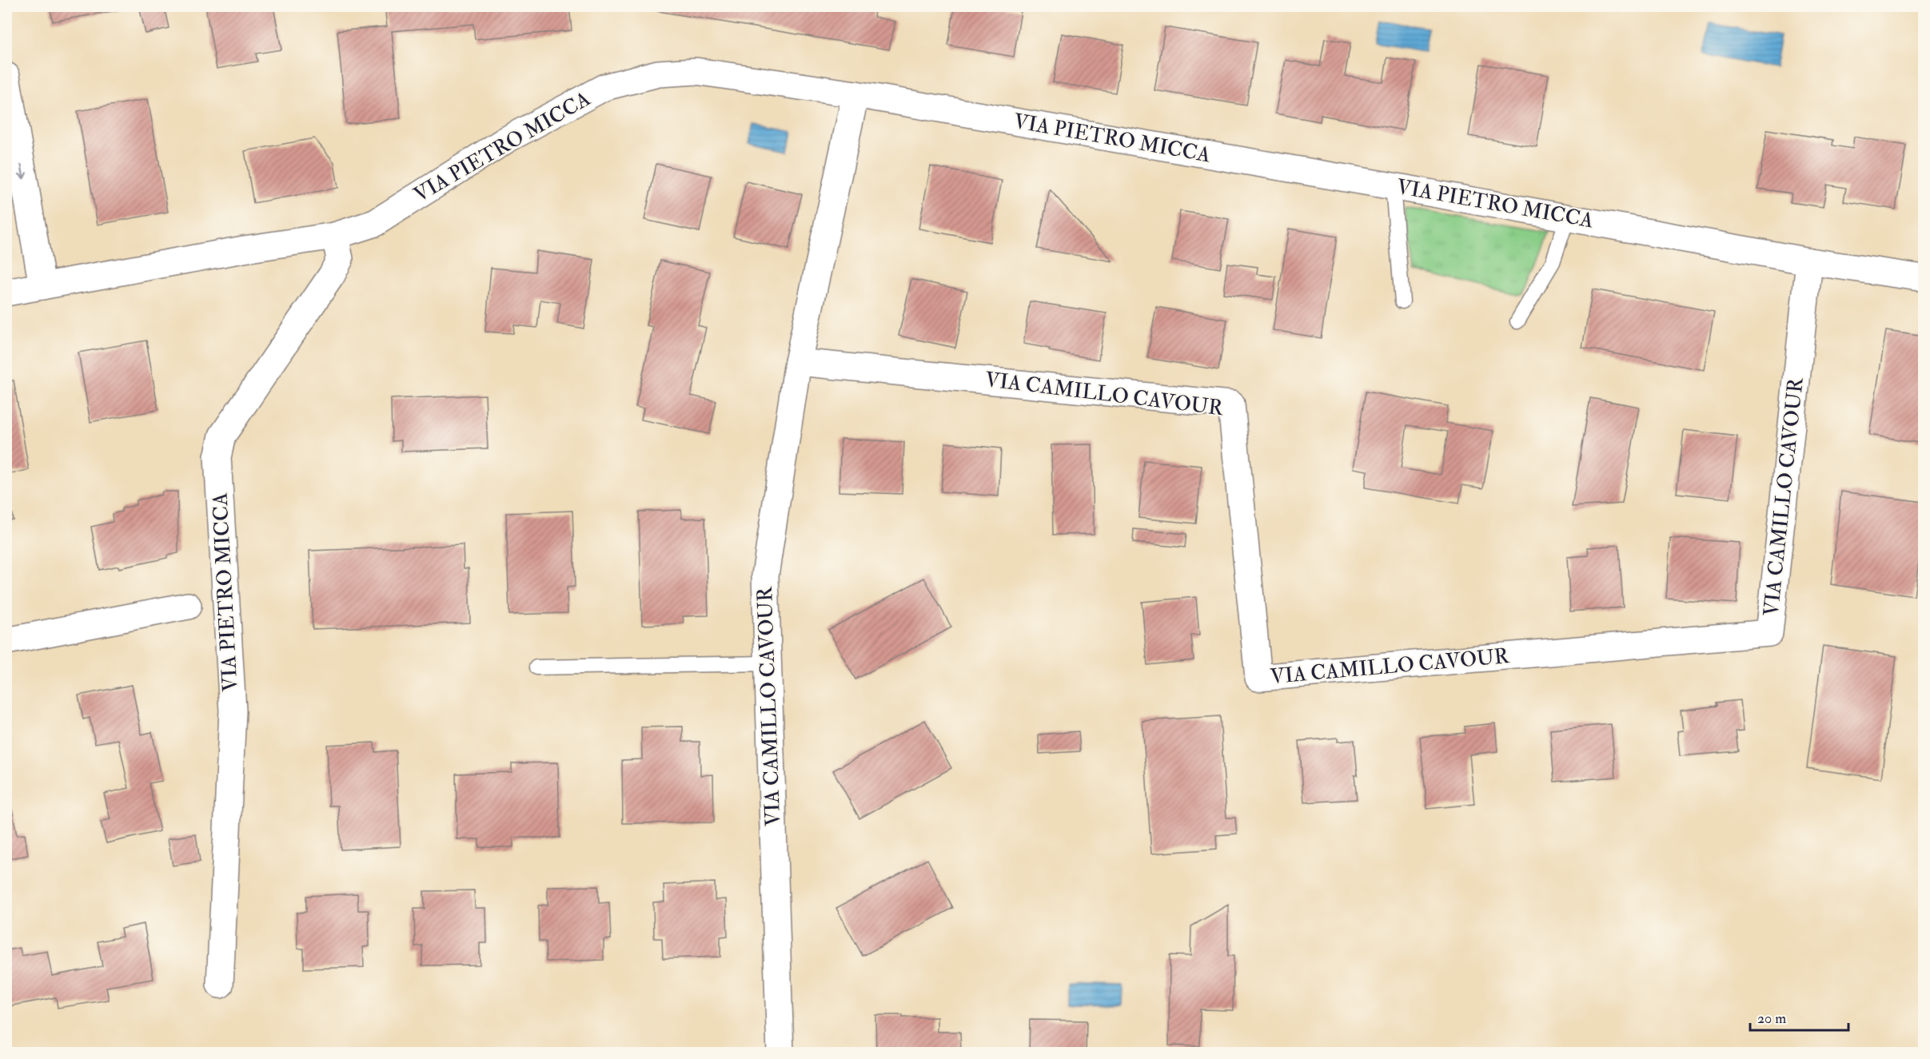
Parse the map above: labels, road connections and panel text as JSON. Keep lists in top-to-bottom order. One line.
{"streets":{"street":["VIA PIETRO MICCA","VIA CAMILLO CAVOUR"]},"crossings":[["VIA PIETRO MICCA","VIA CAMILLO CAVOUR"]],"scale_bar":"20 m"}
